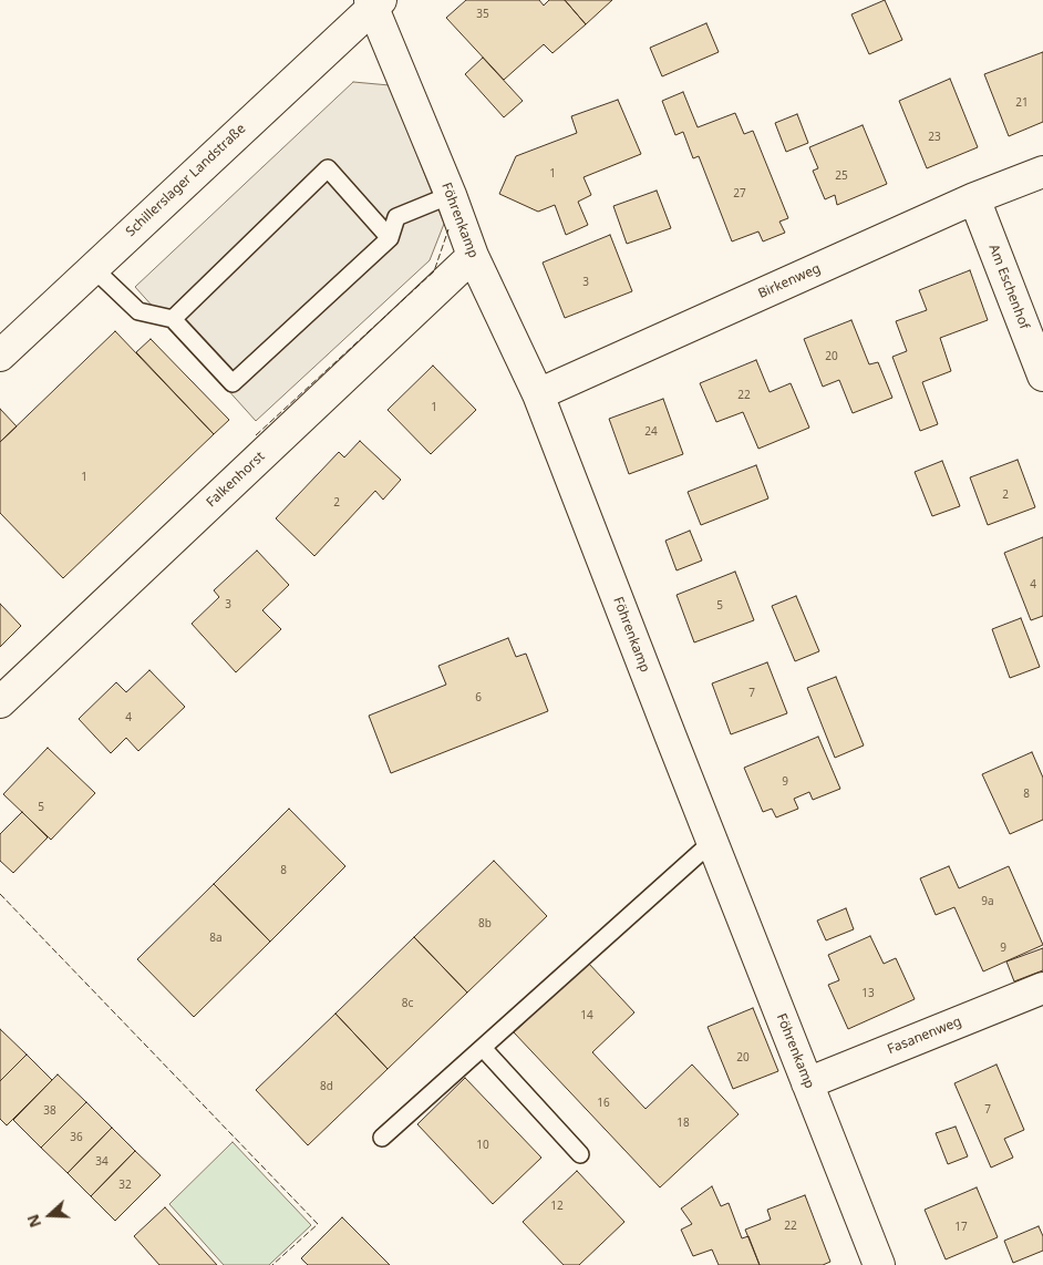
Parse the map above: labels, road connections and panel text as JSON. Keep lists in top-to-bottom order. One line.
{"streets":{"street":["Schillerslager Landstraße","Föhrenkamp","Birkenweg","Am Eschenhof","Falkenhorst","Fasanenweg"]},"crossings":[["Schillerslager Landstraße","Föhrenkamp"],["Föhrenkamp","Birkenweg"],["Föhrenkamp","Falkenhorst"],["Föhrenkamp","Fasanenweg"],["Birkenweg","Am Eschenhof"]],"house_numbers":["35","21","23","1","25","27","3","20","22","1","24","1","2","2","4","3","5","7","6","4","9","8","5","8","9a","8b","8a","9","13","8c","14","20","8d","16","7","38","18","36","10","34","32","12","22","17"],"north":"left"}
